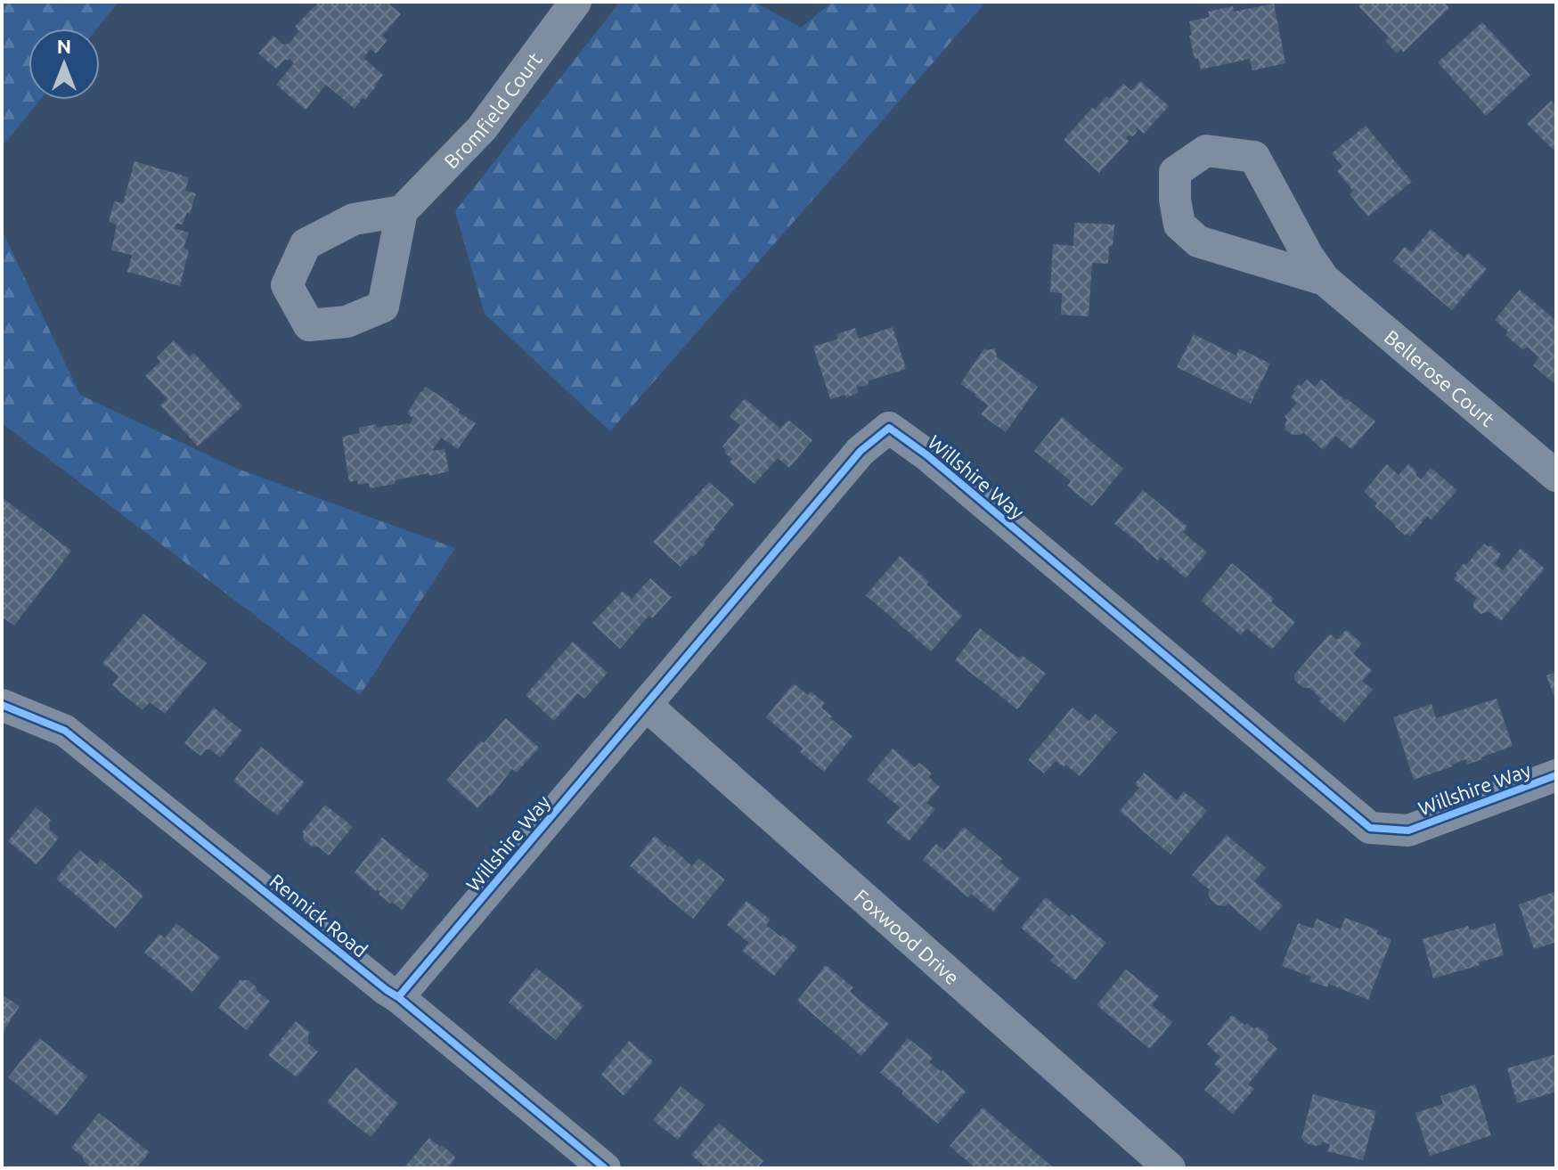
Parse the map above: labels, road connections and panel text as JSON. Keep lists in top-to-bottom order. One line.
{"streets":{"street":["Bromfield Court","Bellerose Court","Willshire Way","Rennick Road","Foxwood Drive"]},"crossings":[["Willshire Way","Rennick Road"],["Willshire Way","Foxwood Drive"]],"north":"top"}
